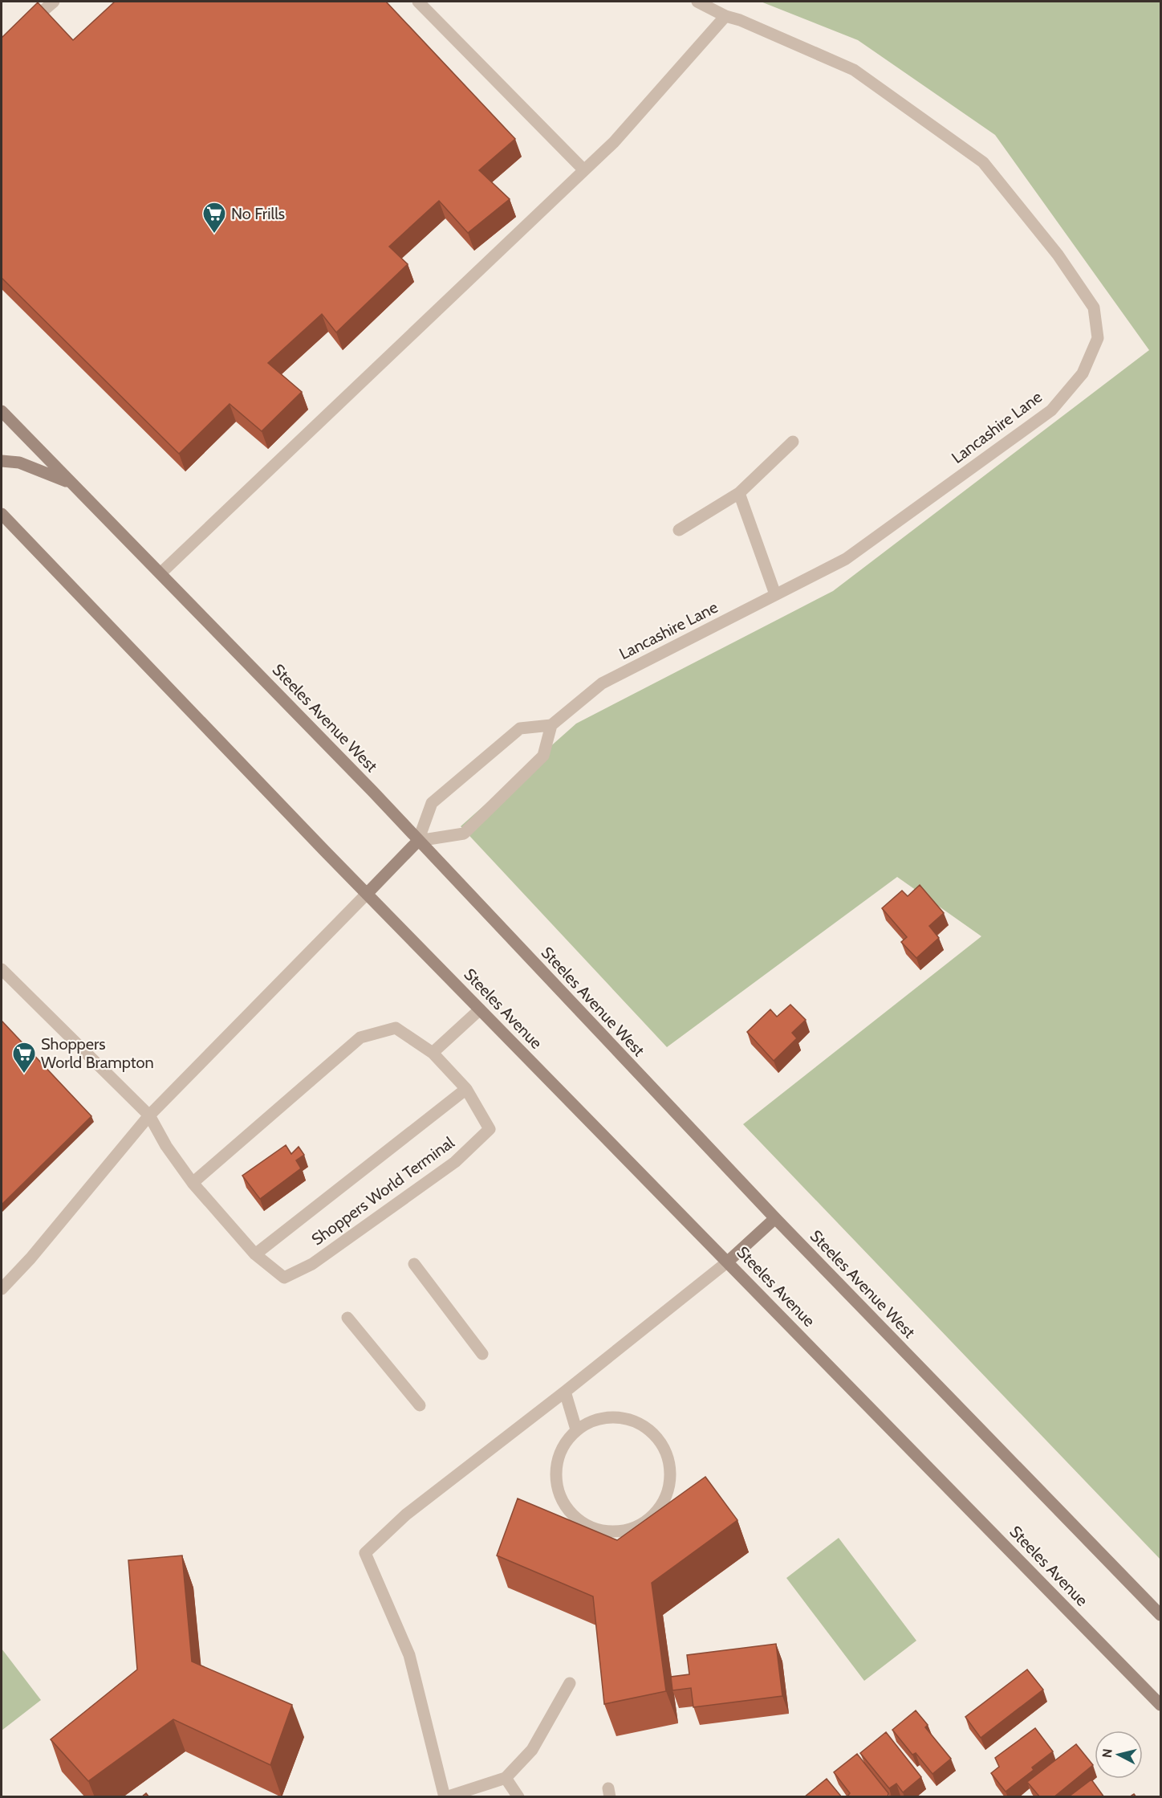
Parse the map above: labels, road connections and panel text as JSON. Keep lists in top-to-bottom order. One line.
{"streets":{"main road":["Steeles Avenue West","Steeles Avenue"],"street":["Lancashire Lane","Shoppers World Terminal"]},"places":{"supermarket":["No Frills","Shoppers World Brampton"]},"north":"left"}
